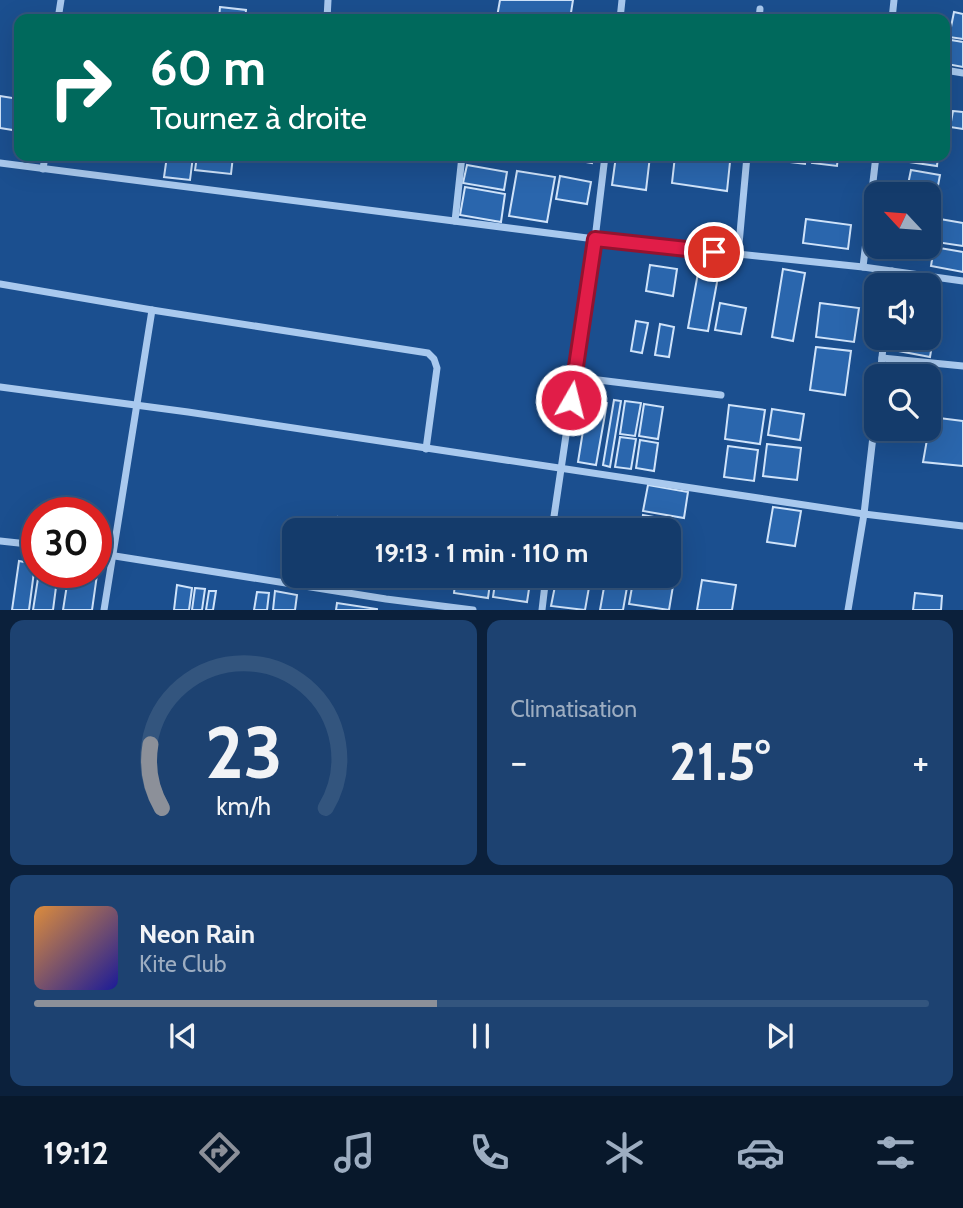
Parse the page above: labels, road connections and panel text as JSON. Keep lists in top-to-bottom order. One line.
{"north":"top left","page":{"turn":["60 m","Tournez à droite"],"limit":"30","trip":"19:13 · 1 min · 110 m","tile":"Climatisation","heat":["−","21.5°","+"],"song":["Neon Rain","Kite Club"],"tabs":"19:12","gauge":["23","km/h"]}}
